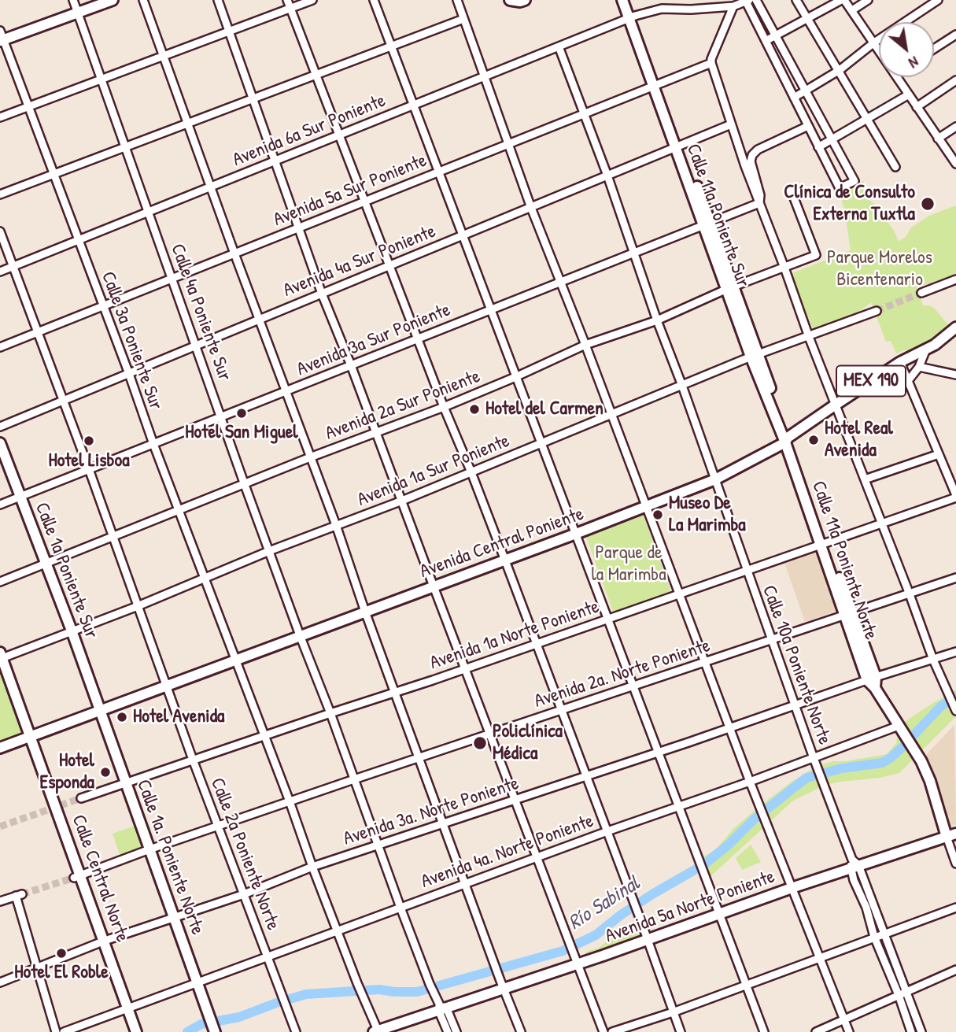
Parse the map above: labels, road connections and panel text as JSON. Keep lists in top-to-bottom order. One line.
{"streets":{"main road":["Calle 11a Poniente Sur","MEX 190","Avenida Central Poniente","Calle 11a Poniente Norte","Calle 1a Poniente Sur","Calle 1a. Poniente Norte","Calle Central Norte","Avenida 5a Norte Poniente"],"street":["Avenida 6a Sur Poniente","Avenida 5a Sur Poniente","Avenida 4a Sur Poniente","Calle 4a Poniente Sur","Avenida 3a Sur Poniente","Calle 3a Poniente Sur","Avenida 2a Sur Poniente","Avenida 1a Sur Poniente","Avenida 1a Norte Poniente","Calle 10a Poniente Norte","Avenida 2a. Norte Poniente","Avenida 3a. Norte Poniente","Avenida 4a. Norte Poniente","Calle 2a Poniente Norte"]},"crossings":[["Avenida 6a Sur Poniente","Calle 11a Poniente Sur"],["Avenida 6a Sur Poniente","Calle 4a Poniente Sur"],["Avenida 6a Sur Poniente","Calle 3a Poniente Sur"],["Avenida 6a Sur Poniente","Calle 10a Poniente Norte"],["Avenida 6a Sur Poniente","Calle 2a Poniente Norte"],["Avenida 5a Sur Poniente","Calle 11a Poniente Sur"],["Avenida 5a Sur Poniente","Calle 4a Poniente Sur"],["Avenida 5a Sur Poniente","Calle 3a Poniente Sur"],["Avenida 5a Sur Poniente","Calle 10a Poniente Norte"],["Avenida 5a Sur Poniente","Calle 2a Poniente Norte"],["Calle 11a Poniente Sur","Avenida 4a Sur Poniente"],["Calle 11a Poniente Sur","Avenida 3a Sur Poniente"],["Calle 11a Poniente Sur","Avenida 2a Sur Poniente"],["Calle 11a Poniente Sur","Avenida 1a Sur Poniente"],["Calle 11a Poniente Sur","Avenida Central Poniente"],["Calle 11a Poniente Sur","Calle 11a Poniente Norte"],["Avenida 4a Sur Poniente","Calle 4a Poniente Sur"],["Avenida 4a Sur Poniente","Calle 3a Poniente Sur"],["Avenida 4a Sur Poniente","Calle 10a Poniente Norte"],["Avenida 4a Sur Poniente","Calle 2a Poniente Norte"],["Calle 4a Poniente Sur","Avenida 3a Sur Poniente"],["Calle 4a Poniente Sur","Avenida 2a Sur Poniente"],["Calle 4a Poniente Sur","Avenida 1a Sur Poniente"],["Calle 4a Poniente Sur","Avenida Central Poniente"],["Calle 4a Poniente Sur","Avenida 1a Norte Poniente"],["Calle 4a Poniente Sur","Avenida 2a. Norte Poniente"],["Calle 4a Poniente Sur","Avenida 3a. Norte Poniente"],["Calle 4a Poniente Sur","Avenida 4a. Norte Poniente"],["Calle 4a Poniente Sur","Avenida 5a Norte Poniente"],["Avenida 3a Sur Poniente","Calle 3a Poniente Sur"],["Avenida 3a Sur Poniente","Calle 1a Poniente Sur"],["Avenida 3a Sur Poniente","Calle 10a Poniente Norte"],["Avenida 3a Sur Poniente","Calle 2a Poniente Norte"],["Calle 3a Poniente Sur","Avenida 2a Sur Poniente"],["Calle 3a Poniente Sur","Avenida 1a Sur Poniente"],["Calle 3a Poniente Sur","Avenida Central Poniente"],["Calle 3a Poniente Sur","Avenida 1a Norte Poniente"],["Calle 3a Poniente Sur","Avenida 2a. Norte Poniente"],["Calle 3a Poniente Sur","Avenida 3a. Norte Poniente"],["Calle 3a Poniente Sur","Avenida 4a. Norte Poniente"],["Calle 3a Poniente Sur","Avenida 5a Norte Poniente"],["MEX 190","Avenida Central Poniente"],["MEX 190","Calle Central Norte"],["Avenida 2a Sur Poniente","Calle 1a Poniente Sur"],["Avenida 2a Sur Poniente","Calle 10a Poniente Norte"],["Avenida 2a Sur Poniente","Calle 2a Poniente Norte"],["Avenida 1a Sur Poniente","Calle 1a Poniente Sur"],["Avenida 1a Sur Poniente","Calle 10a Poniente Norte"],["Avenida 1a Sur Poniente","Calle 2a Poniente Norte"],["Avenida 1a Sur Poniente","Calle Central Norte"],["Avenida Central Poniente","Calle 11a Poniente Norte"],["Avenida Central Poniente","Calle 1a Poniente Sur"],["Avenida Central Poniente","Calle 10a Poniente Norte"],["Avenida Central Poniente","Calle 2a Poniente Norte"],["Avenida Central Poniente","Calle 1a. Poniente Norte"],["Avenida Central Poniente","Calle Central Norte"],["Calle 11a Poniente Norte","Avenida 1a Norte Poniente"],["Calle 11a Poniente Norte","Avenida 2a. Norte Poniente"],["Calle 11a Poniente Norte","Avenida 3a. Norte Poniente"],["Calle 1a Poniente Sur","Calle 1a. Poniente Norte"],["Avenida 1a Norte Poniente","Calle 10a Poniente Norte"],["Avenida 1a Norte Poniente","Calle 2a Poniente Norte"],["Avenida 1a Norte Poniente","Calle 1a. Poniente Norte"],["Calle 10a Poniente Norte","Avenida 2a. Norte Poniente"],["Calle 10a Poniente Norte","Avenida 3a. Norte Poniente"],["Calle 10a Poniente Norte","Avenida 4a. Norte Poniente"],["Calle 10a Poniente Norte","Avenida 5a Norte Poniente"],["Avenida 2a. Norte Poniente","Calle 2a Poniente Norte"],["Avenida 2a. Norte Poniente","Calle 1a. Poniente Norte"],["Avenida 2a. Norte Poniente","Calle Central Norte"],["Avenida 3a. Norte Poniente","Calle 2a Poniente Norte"],["Avenida 3a. Norte Poniente","Calle 1a. Poniente Norte"],["Avenida 3a. Norte Poniente","Calle Central Norte"],["Avenida 4a. Norte Poniente","Calle 2a Poniente Norte"],["Avenida 4a. Norte Poniente","Calle 1a. Poniente Norte"],["Avenida 4a. Norte Poniente","Calle Central Norte"]],"water":["Río Sabinal"],"parks":["Parque Morelos Bicentenario","Parque de la Marimba"],"places":["Clínica de Consulto Externa Tuxtla","Hotel del Carmen","Hotel San Miguel","Hotel Real Avenida","Hotel Lisboa","Museo De La Marimba","Hotel Avenida","Policlínica Médica","Hotel Esponda","Hotel El Roble"],"north":"bottom right"}
